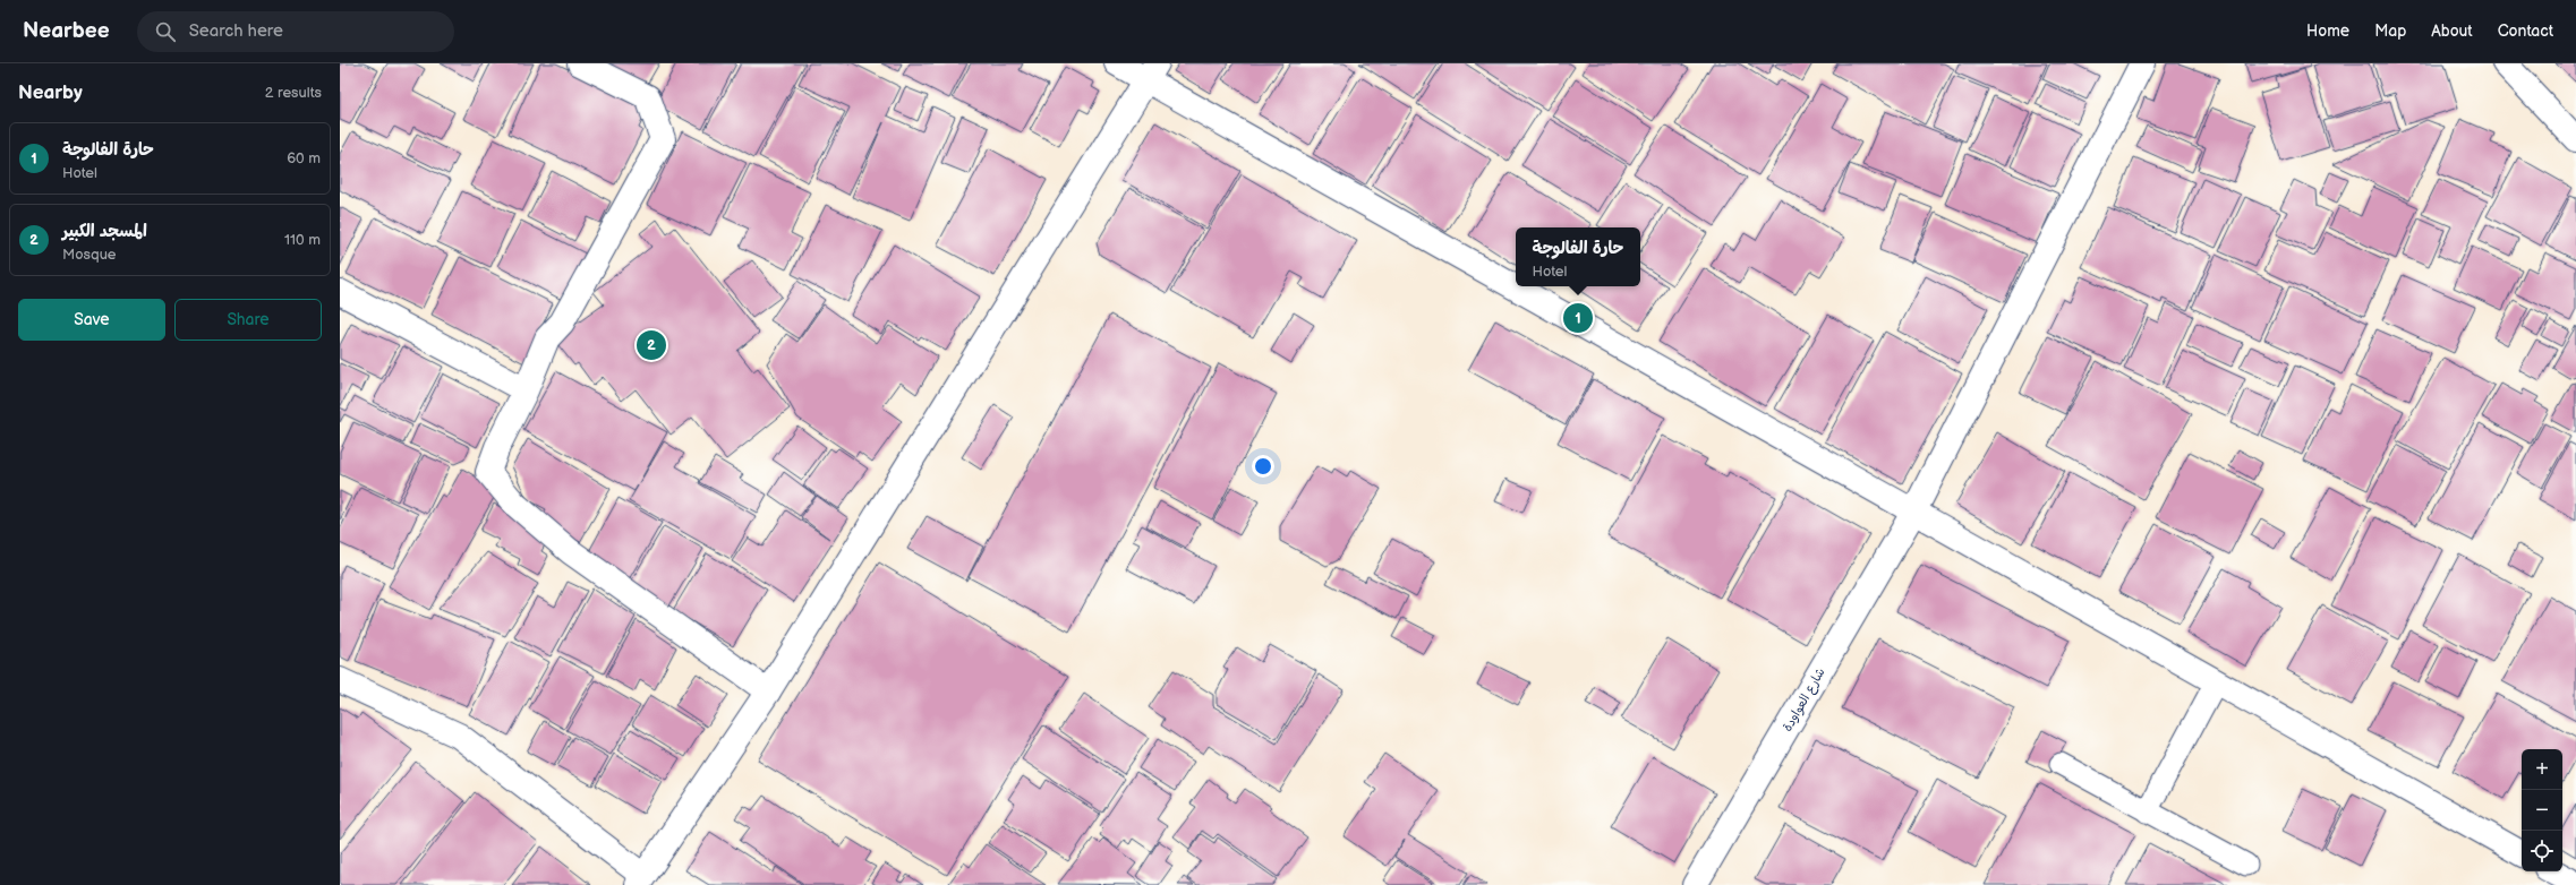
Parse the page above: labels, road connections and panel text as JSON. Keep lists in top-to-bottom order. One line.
{"streets":{"street":["شارع العواودة"]},"page":{"header":"Nearbee","search":"Search here","nav":["Home","Map","About","Contact"],"heading":["Nearby","2 results"],"list":[{"mark":"1","name":"حارة الفالوجة","note":"Hotel","value":"60 m"},{"mark":"2","name":"المسجد الكبير","note":"Mosque","value":"110 m"}],"popup":["حارة الفالوجة","Hotel"],"buttons":["Save","Share"],"pins":["1","2"],"map_buttons":["+","−"]}}
